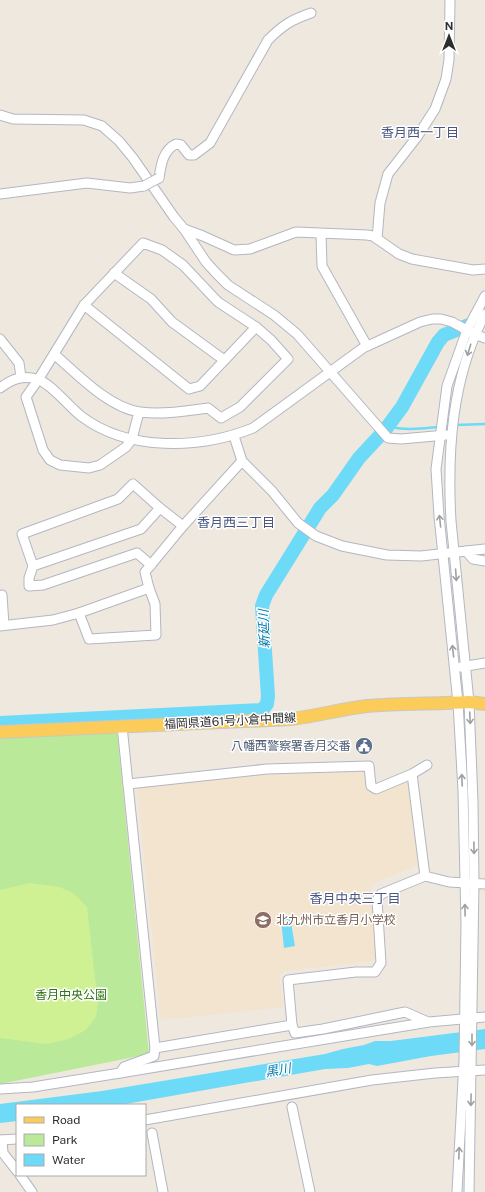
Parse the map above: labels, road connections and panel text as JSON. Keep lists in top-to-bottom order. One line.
{"streets":{"main road":["福岡県道61号小倉中間線"]},"districts":["香月西一丁目","香月西三丁目","香月中央三丁目"],"water":["新延川","黒川"],"parks":["香月中央公園"],"places":{"public building":["八幡西警察署香月交番"],"school or university":["北九州市立香月小学校"]},"legend":["Road","Park","Water"],"north":"top"}
